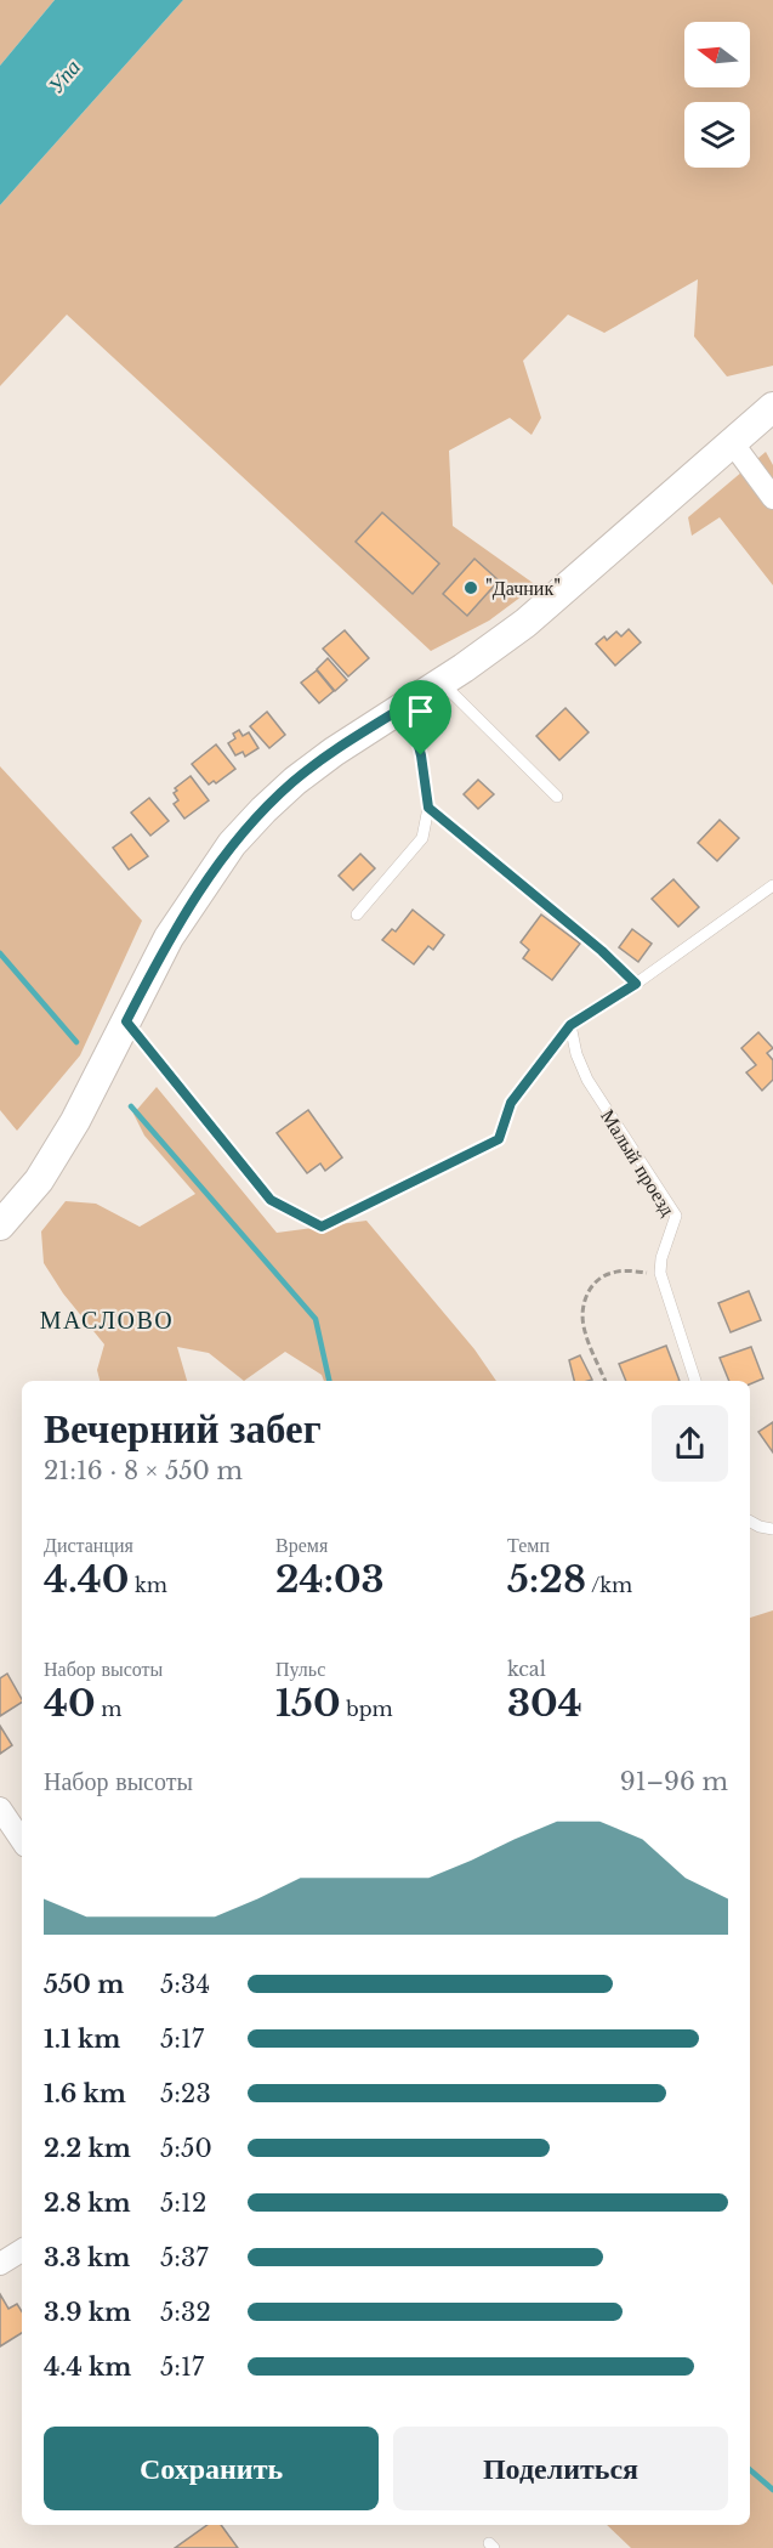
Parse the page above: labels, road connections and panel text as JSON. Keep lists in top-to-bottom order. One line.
{"streets":{"lane":["Малый проезд"]},"districts":["МАСЛОВО"],"water":["Упа"],"places":["\"Дачник\""],"north":"left","page":{"heading":["Вечерний забег","21:16 · 8 × 550 m"],"stats":[["Дистанция","4.40 km"],["Время","24:03"],["Темп","5:28 /km"],["Набор высоты","40 m"],["Пульс","150 bpm"],["kcal","304"]],"chart":["Набор высоты","91–96 m"],"list":[{"name":"550 m","note":"5:34"},{"name":"1.1 km","note":"5:17"},{"name":"1.6 km","note":"5:23"},{"name":"2.2 km","note":"5:50"},{"name":"2.8 km","note":"5:12"},{"name":"3.3 km","note":"5:37"},{"name":"3.9 km","note":"5:32"},{"name":"4.4 km","note":"5:17"}],"buttons":["Сохранить","Поделиться"]}}
